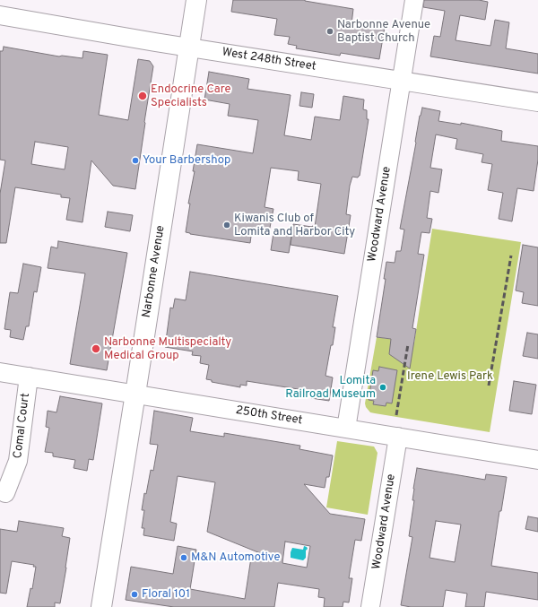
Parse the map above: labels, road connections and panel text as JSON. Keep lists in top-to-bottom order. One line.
{"streets":{"main road":["Narbonne Avenue"],"street":["West 248th Street","Woodward Avenue","250th Street","Comal Court"]},"crossings":[["West 248th Street","Woodward Avenue"],["West 248th Street","Narbonne Avenue"],["Woodward Avenue","250th Street"],["Narbonne Avenue","250th Street"],["250th Street","Comal Court"]],"parks":["Irene Lewis Park"],"places":["Narbonne Avenue Baptist Church","Endocrine Care Specialists","Your Barbershop","Kiwanis Club of Lomita and Harbor City","Narbonne Multispecialty Medical Group","Lomita Railroad Museum","M&N Automotive","Floral 101"]}
